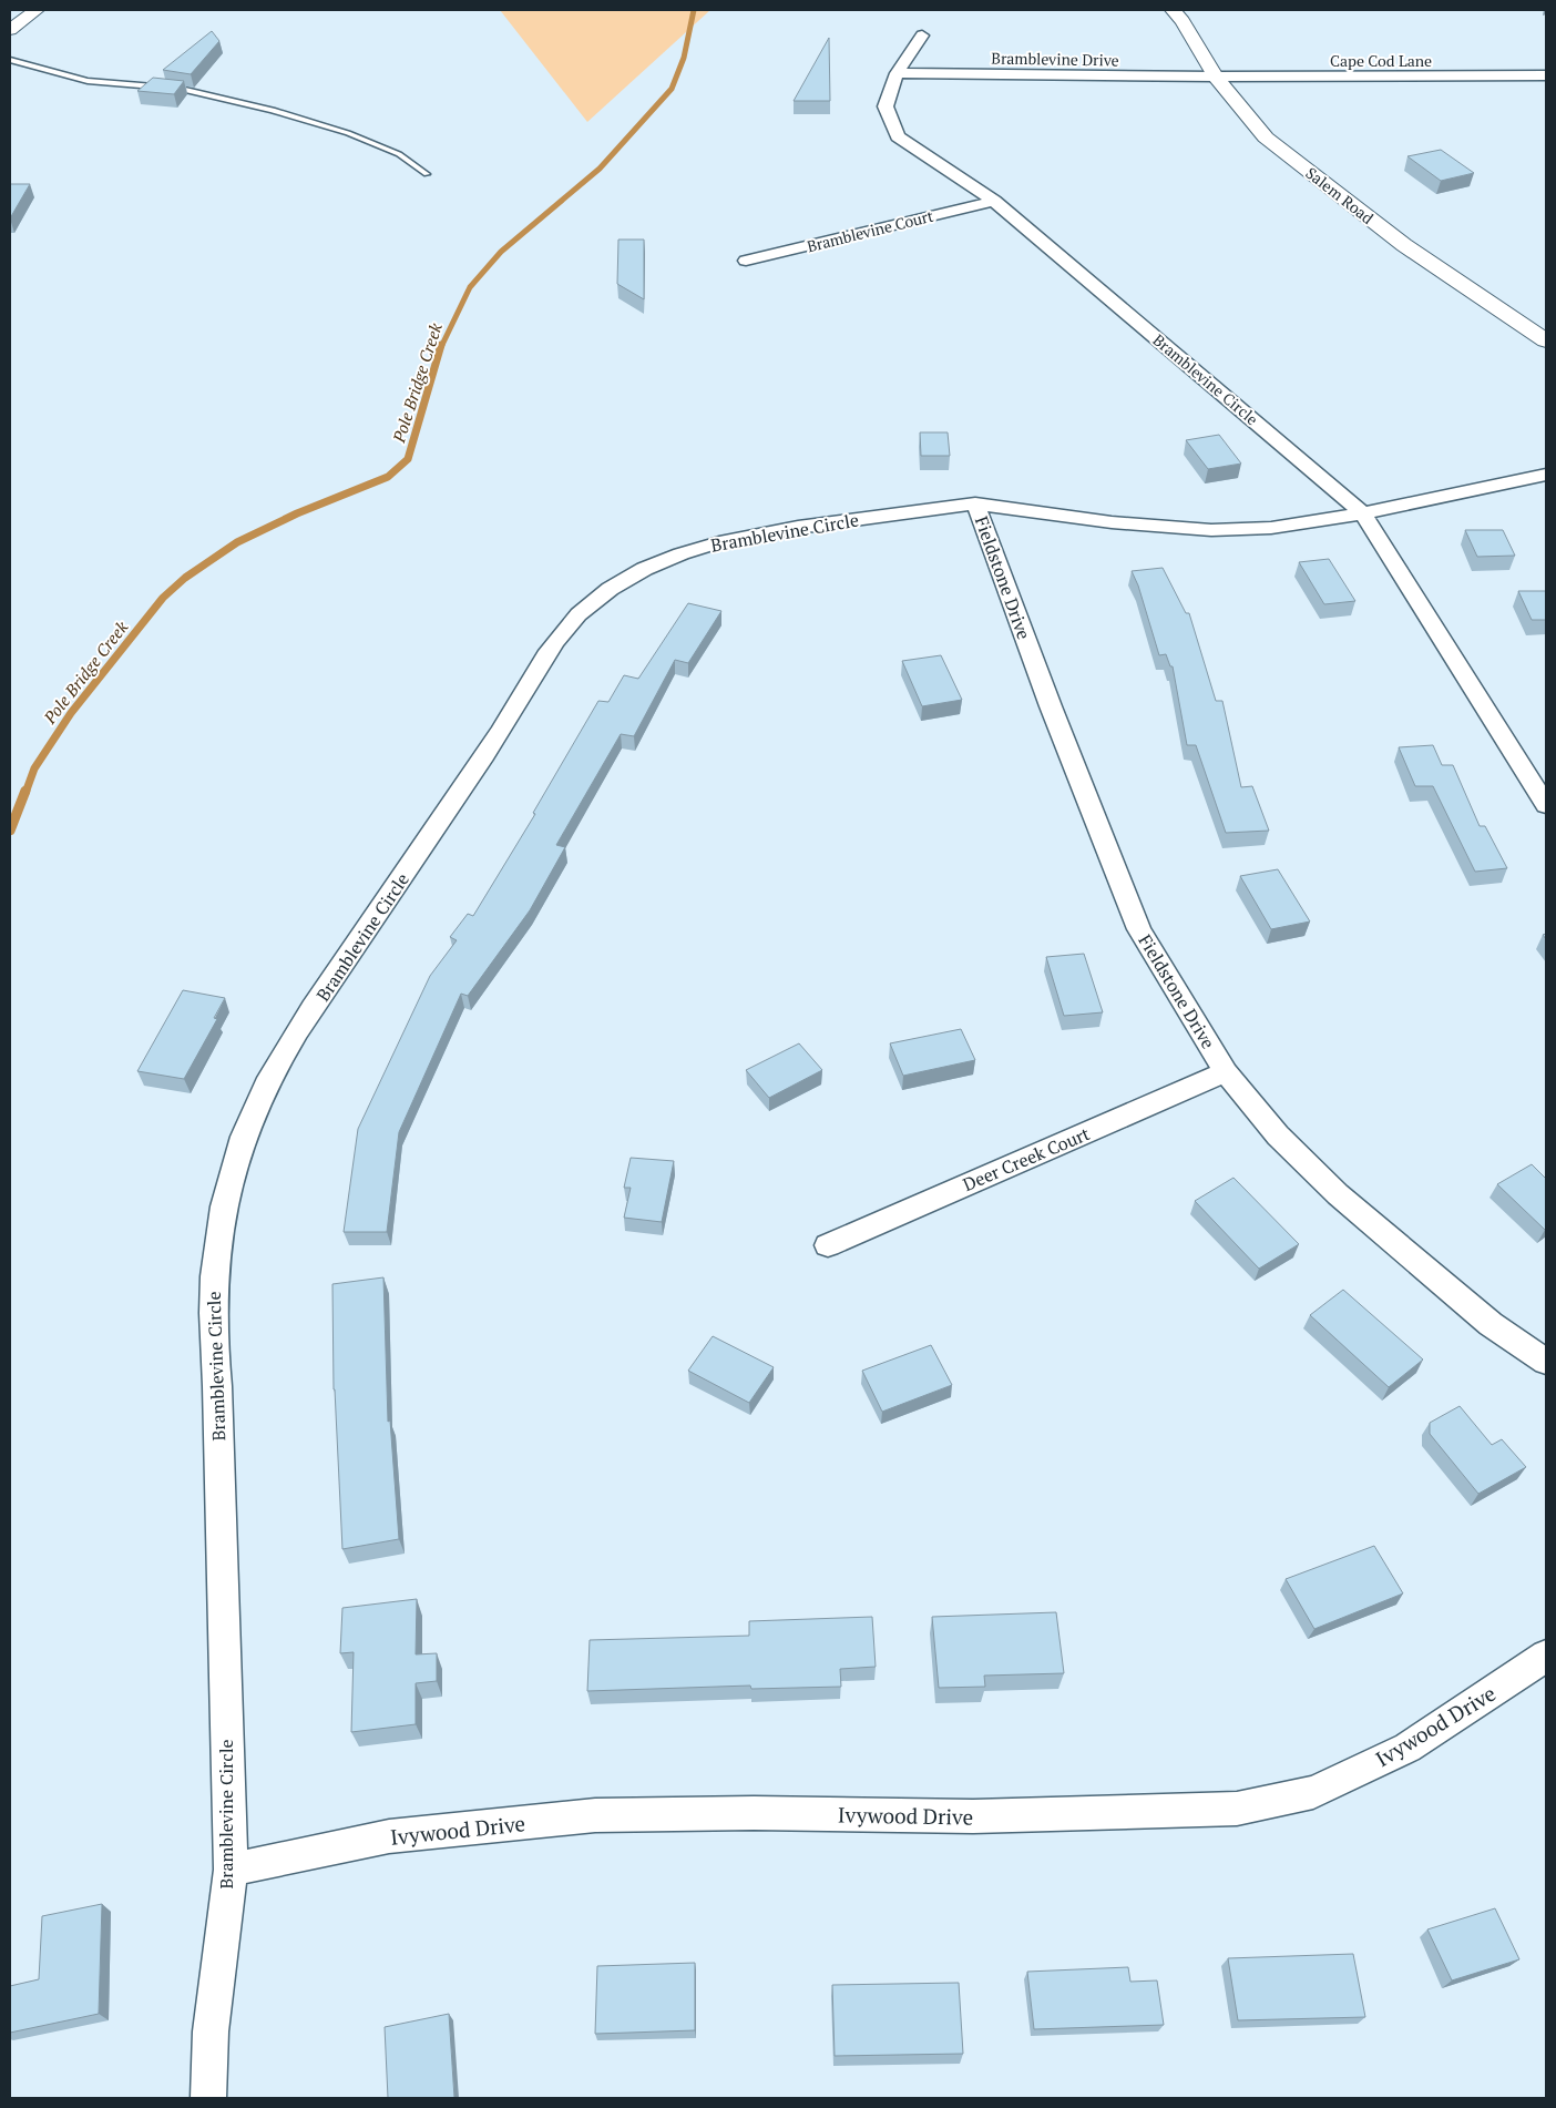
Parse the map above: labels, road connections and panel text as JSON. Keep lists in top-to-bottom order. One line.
{"streets":{"street":["Bramblevine Drive","Cape Cod Lane","Salem Road","Bramblevine Court","Bramblevine Circle","Fieldstone Drive","Deer Creek Court","Ivywood Drive"]},"crossings":[["Bramblevine Drive","Cape Cod Lane"],["Bramblevine Drive","Salem Road"],["Bramblevine Drive","Bramblevine Circle"],["Cape Cod Lane","Salem Road"],["Bramblevine Court","Bramblevine Circle"],["Bramblevine Circle","Fieldstone Drive"],["Bramblevine Circle","Ivywood Drive"],["Fieldstone Drive","Deer Creek Court"]],"water":["Pole Bridge Creek"]}
